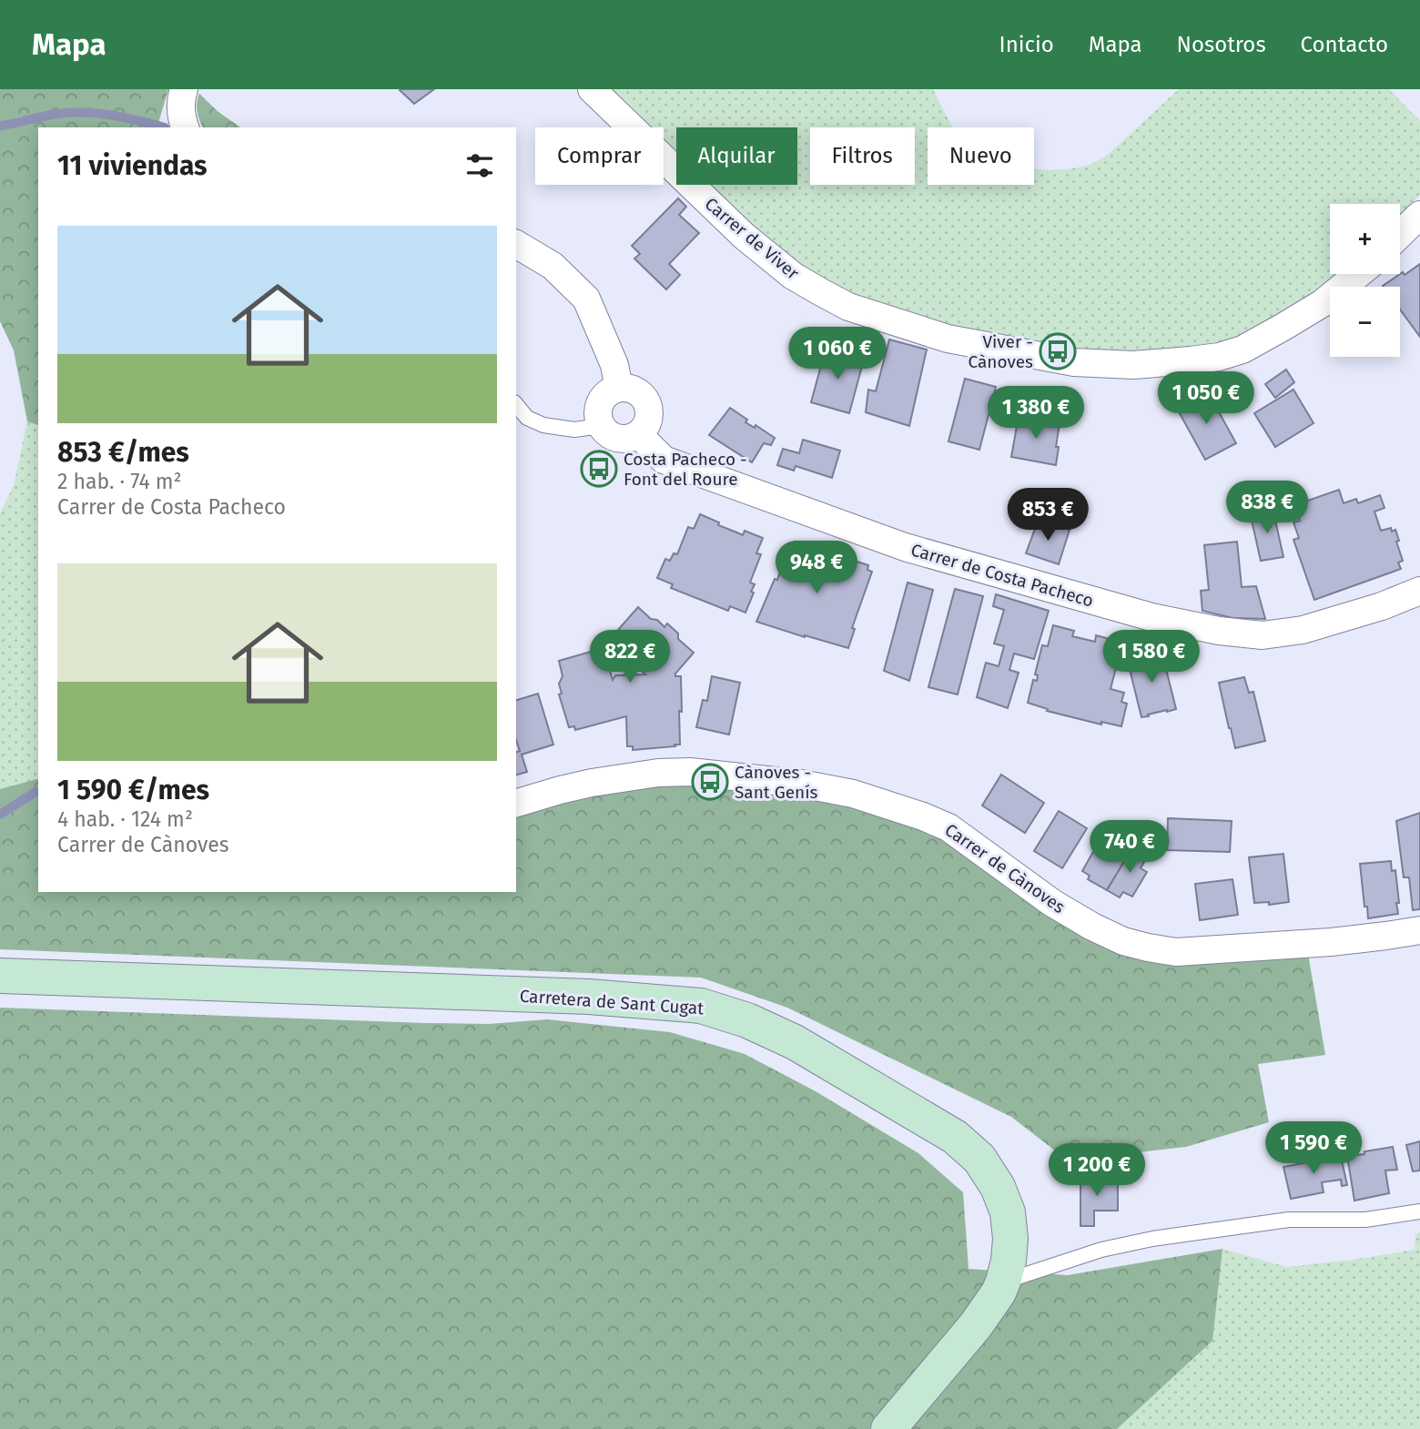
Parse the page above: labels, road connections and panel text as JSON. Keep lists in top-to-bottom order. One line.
{"streets":{"main road":["Carretera de Sant Cugat"],"street":["Carrer de Viver","Carrer de Costa Pacheco","Carrer de Cànoves"]},"places":{"bus stop":["Viver - Cànoves","Costa Pacheco - Font del Roure","Cànoves - Sant Genís"]},"page":{"header":"Mapa","nav":["Inicio","Mapa","Nosotros","Contacto"],"chip":["Comprar","Alquilar","Filtros","Nuevo"],"heading":"11 viviendas","map_buttons":["+","−"],"list":[{"name":"853 €/mes","note":"2 hab. · 74 m² · Carrer de Costa Pacheco"},{"name":"1 590 €/mes","note":"4 hab. · 124 m² · Carrer de Cànoves"}],"price":["1 060 €","1 050 €","1 380 €","838 €","853 €","948 €","822 €","1 580 €","740 €","1 590 €","1 200 €"]}}
